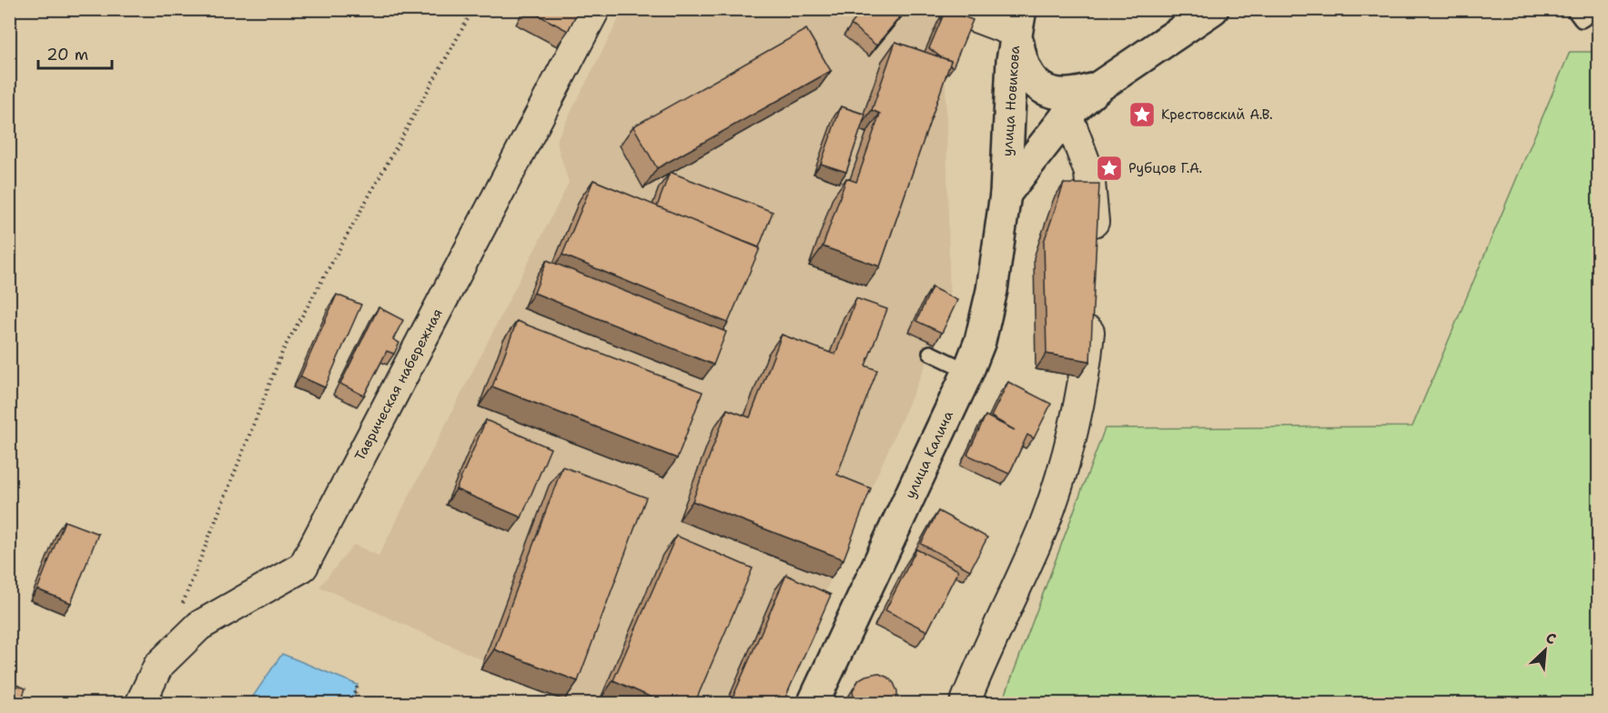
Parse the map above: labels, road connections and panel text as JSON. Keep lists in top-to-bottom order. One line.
{"streets":{"main road":["улица Новикова","улица Калича"],"street":["Таврическая набережная"]},"crossings":[["улица Новикова","улица Калича"]],"places":{"place":["Крестовский А.В.","Рубцов Г.А."]},"scale_bar":"20 m","north":"top right"}
